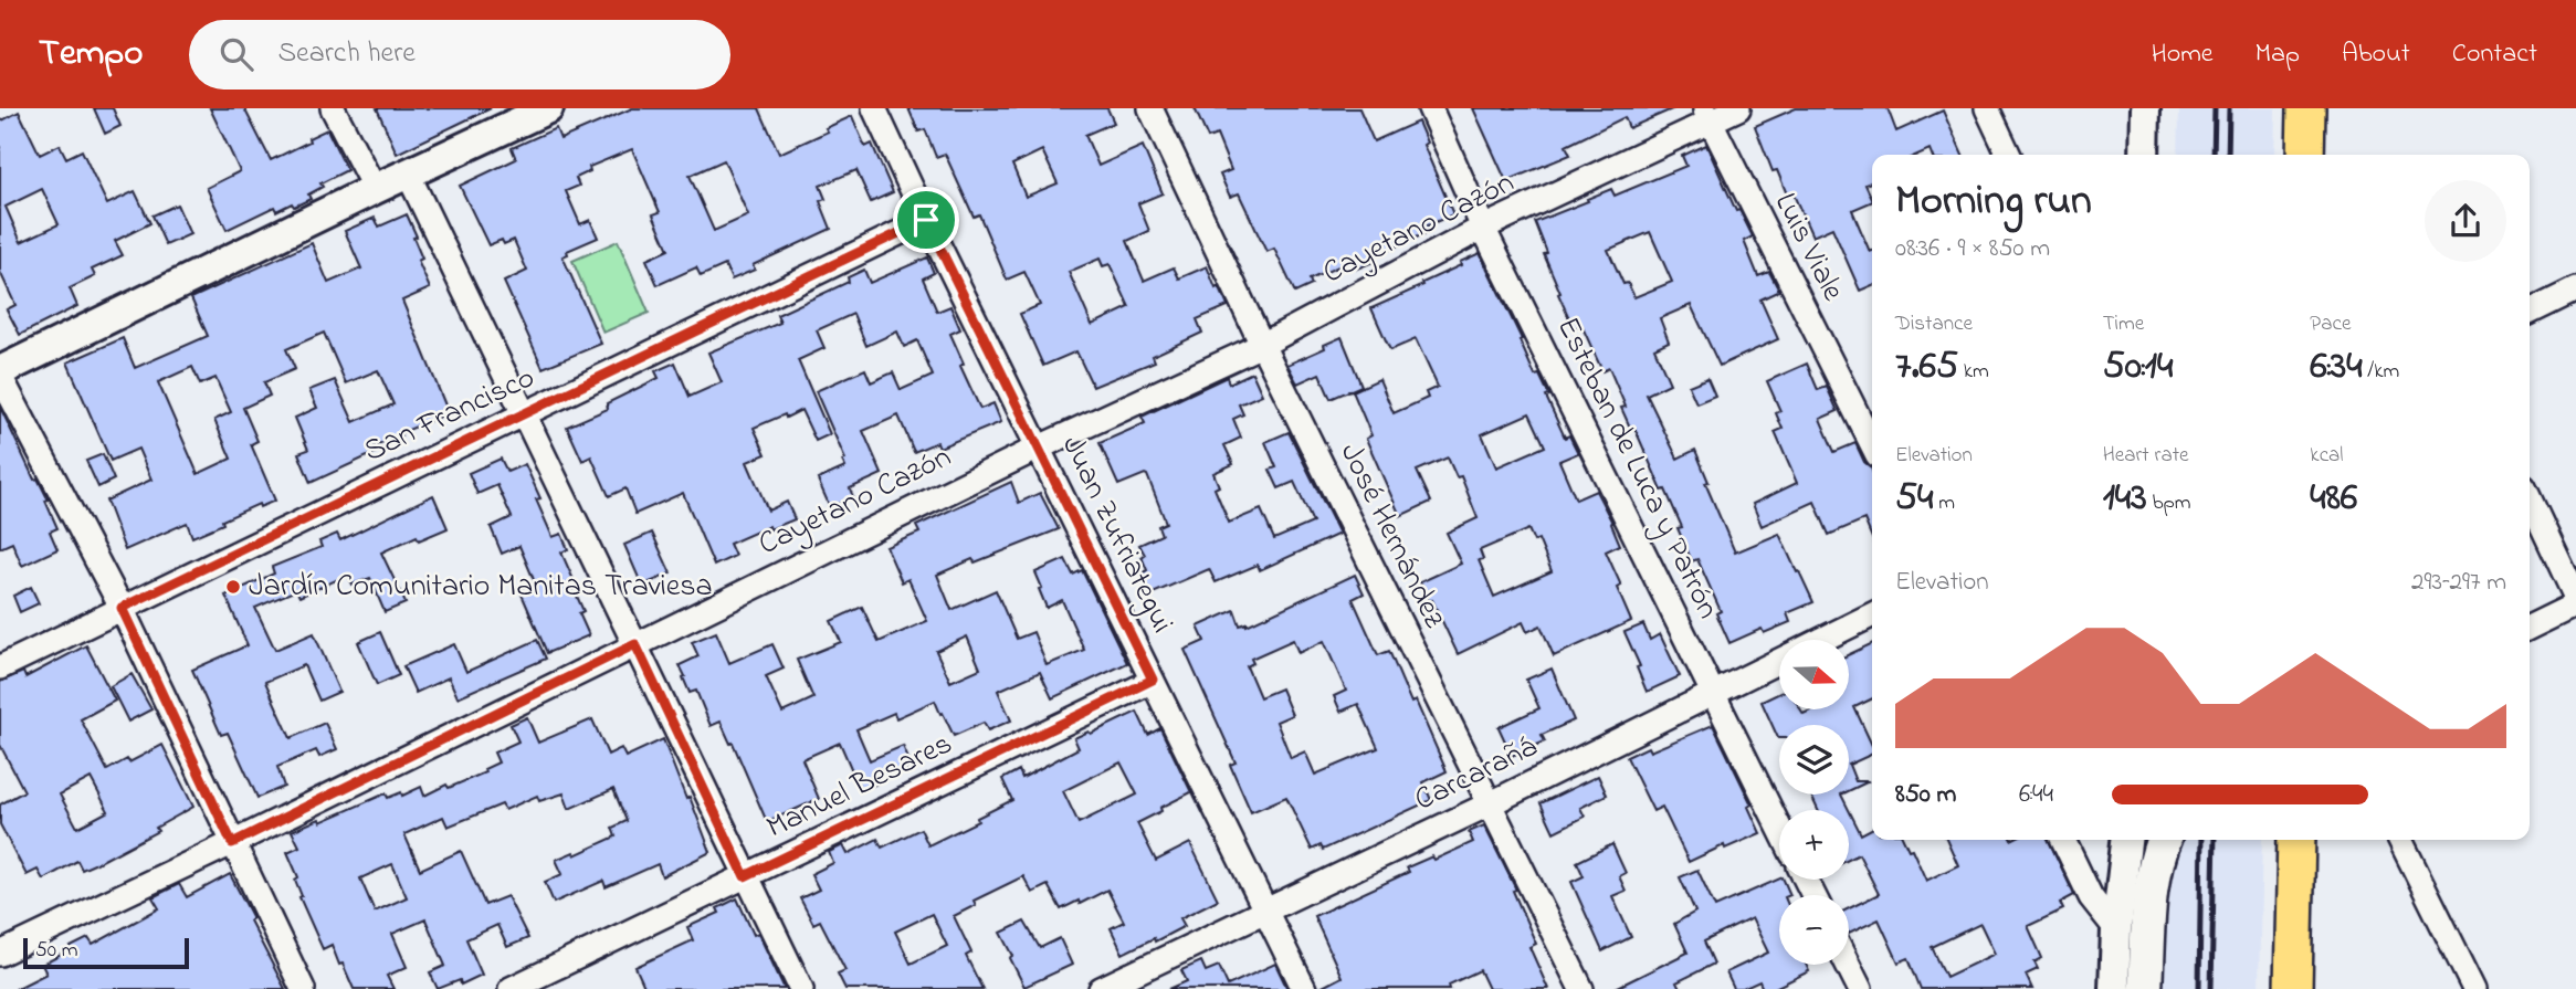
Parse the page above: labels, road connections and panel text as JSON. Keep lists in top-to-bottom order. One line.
{"streets":{"street":["Cayetano Cazón","Luis Viale","San Francisco","Esteban de Luca y Patrón","Juan Zufriategui","José Hernández","Carcarañá","Manuel Besares"]},"crossings":[["Cayetano Cazón","Luis Viale"],["Cayetano Cazón","Esteban de Luca y Patrón"],["Cayetano Cazón","Juan Zufriategui"],["Cayetano Cazón","José Hernández"],["San Francisco","Juan Zufriategui"],["Esteban de Luca y Patrón","Carcarañá"],["Juan Zufriategui","Carcarañá"],["Juan Zufriategui","Manuel Besares"],["José Hernández","Carcarañá"]],"places":["Jardín Comunitario Manitas Traviesa"],"scale_bar":"50 m","north":"right","page":{"header":"Tempo","search":"Search here","nav":["Home","Map","About","Contact"],"heading":["Morning run","08:36 · 9 × 850 m"],"stats":[["Distance","7.65 km"],["Time","50:14"],["Pace","6:34 /km"],["Elevation","54 m"],["Heart rate","143 bpm"],["kcal","486"]],"chart":["Elevation","293–297 m"],"map_buttons":["+","−"],"list":[{"name":"850 m","note":"6:44"}],"scale":"50 m"}}
